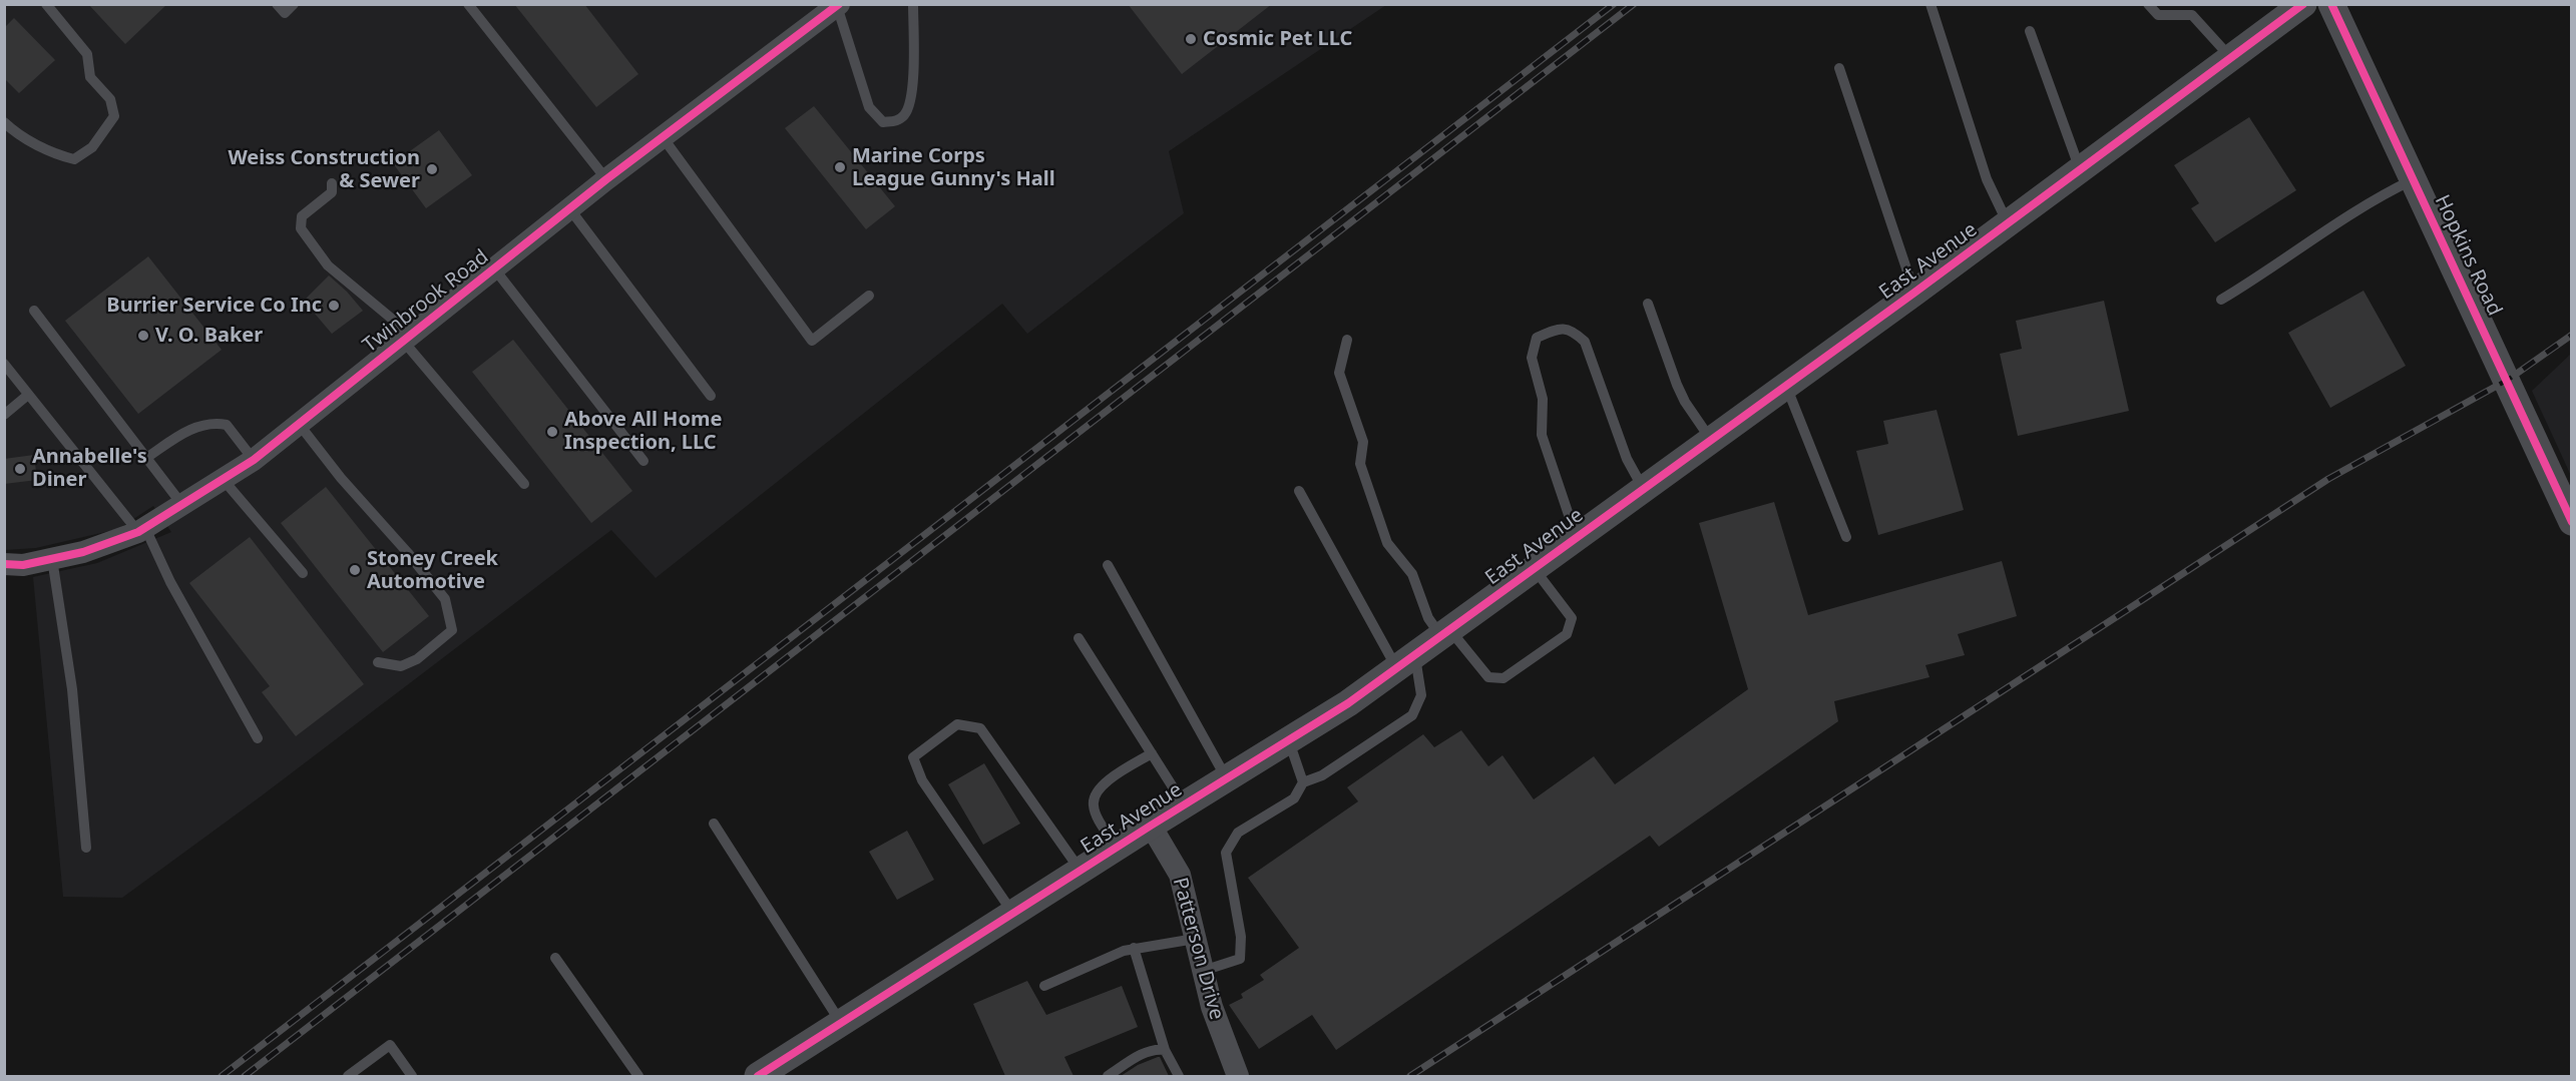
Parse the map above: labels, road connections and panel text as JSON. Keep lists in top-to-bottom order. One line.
{"streets":{"street":["Hopkins Road","East Avenue","Twinbrook Road","Patterson Drive"]},"crossings":[["East Avenue","Patterson Drive"]],"places":["Cosmic Pet LLC","Marine Corps League Gunny's Hall","Weiss Construction & Sewer","Burrier Service Co Inc","V. O. Baker","Above All Home Inspection, LLC","Annabelle's Diner","Stoney Creek Automotive"]}
